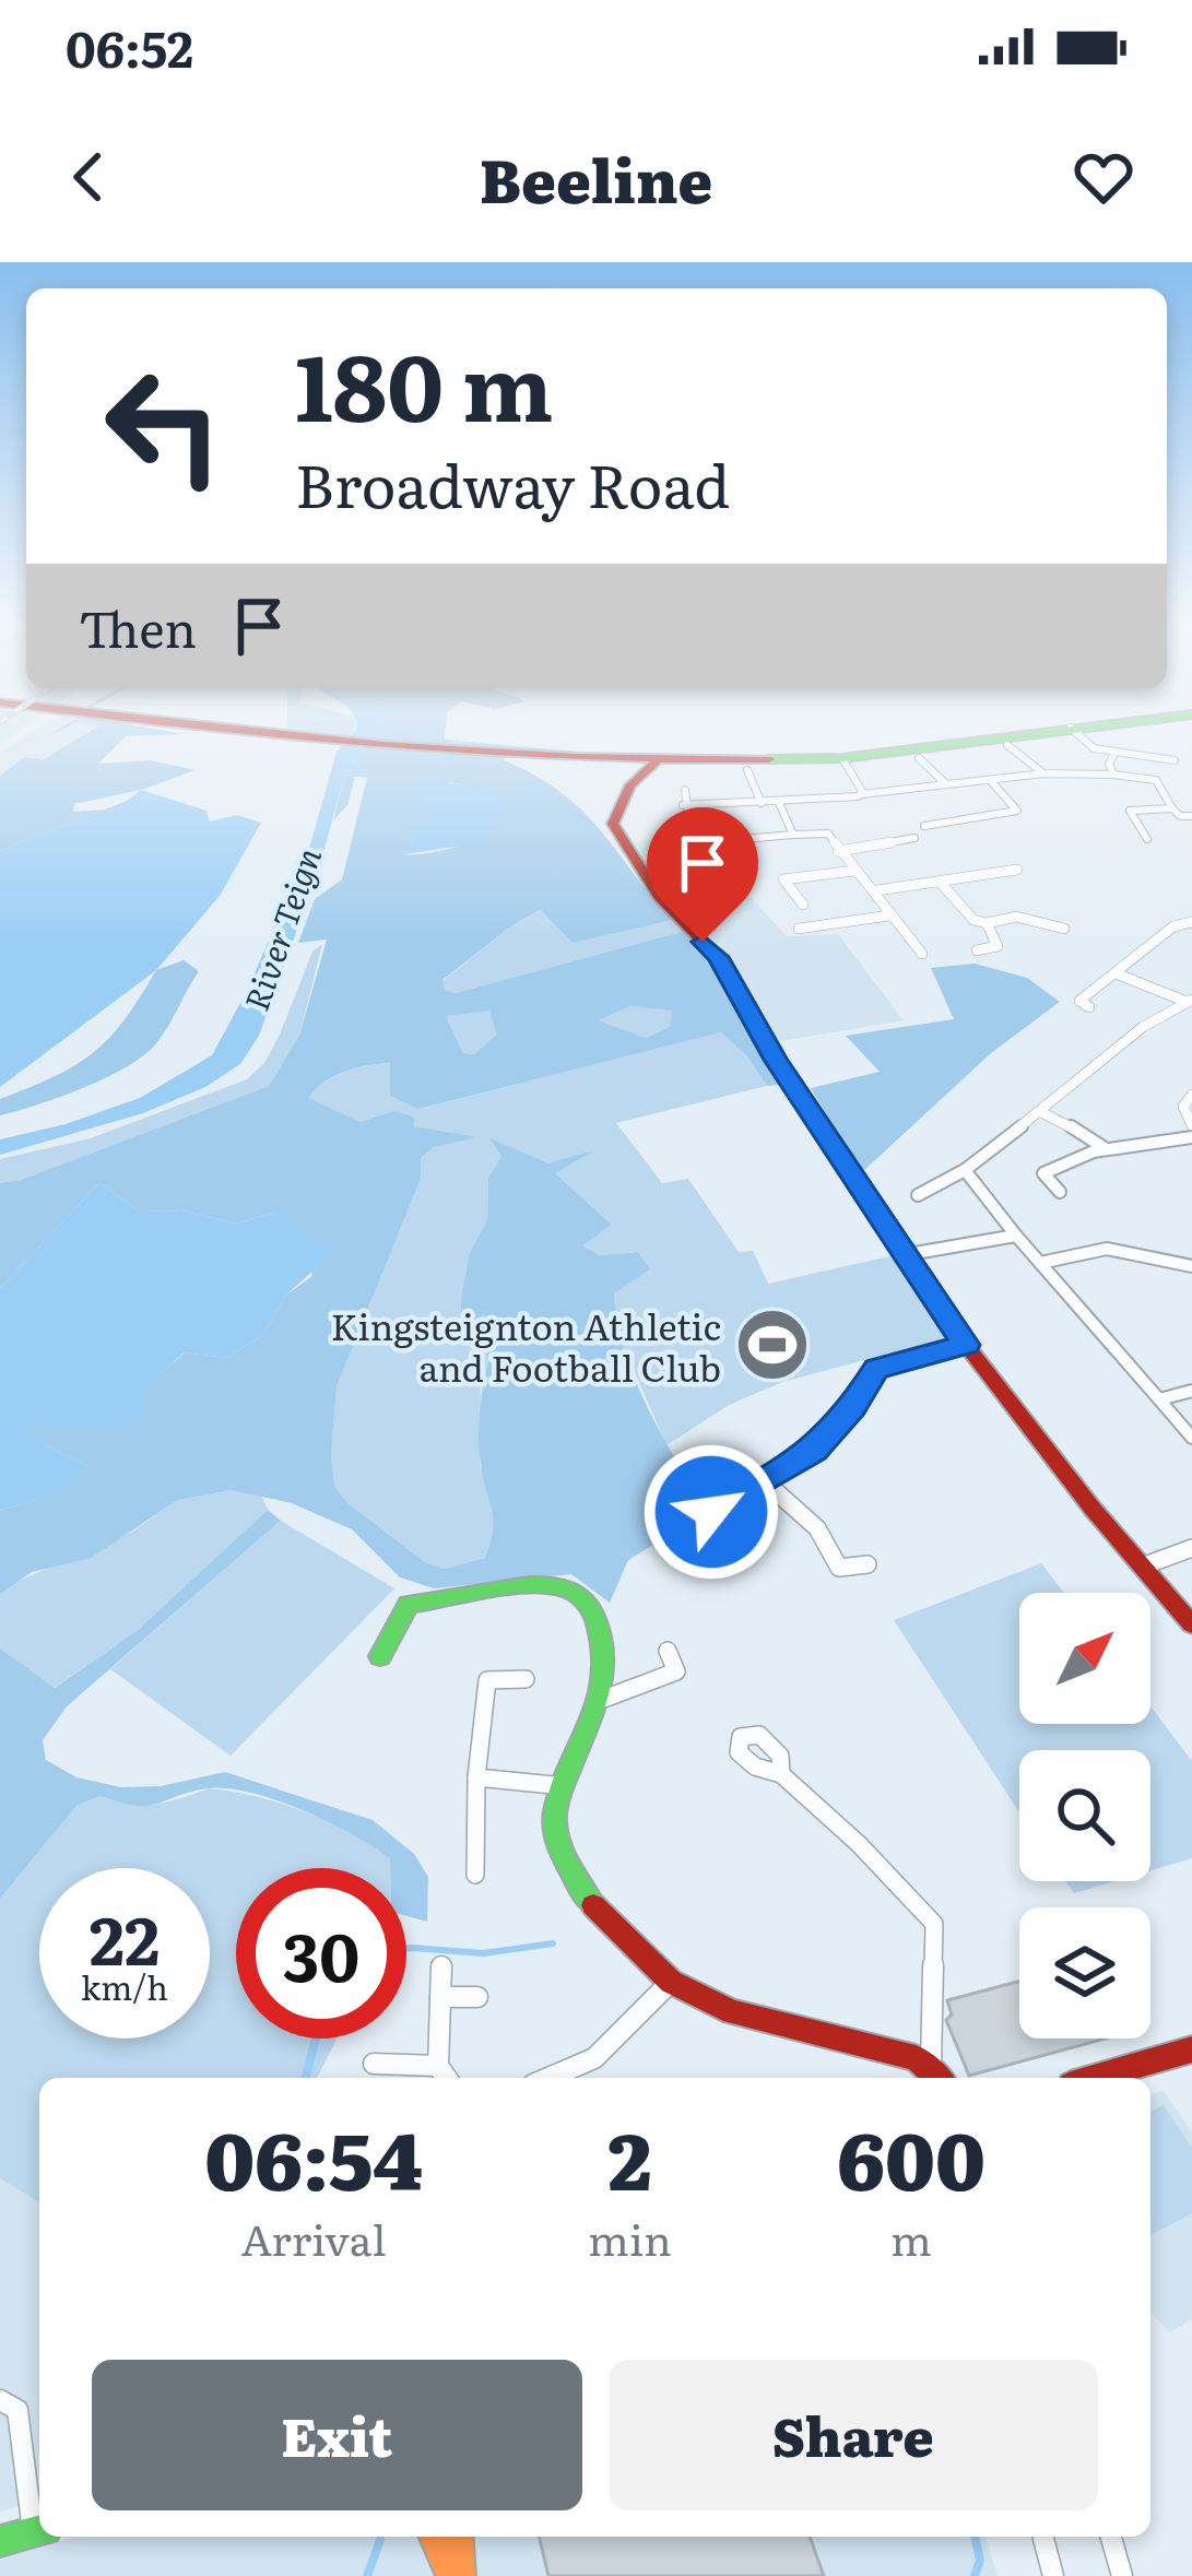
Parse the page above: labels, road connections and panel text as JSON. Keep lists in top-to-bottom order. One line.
{"water":["River Teign"],"places":{"sports":["Kingsteignton Athletic and Football Club"]},"north":"top right","page":{"status":"06:52","header":"Beeline","turn":["180 m","Broadway Road"],"then":"Then","speed":"22 km/h","limit":"30","eta":["06:54","Arrival","2","min","600","m"],"buttons":["Exit","Share"]}}
